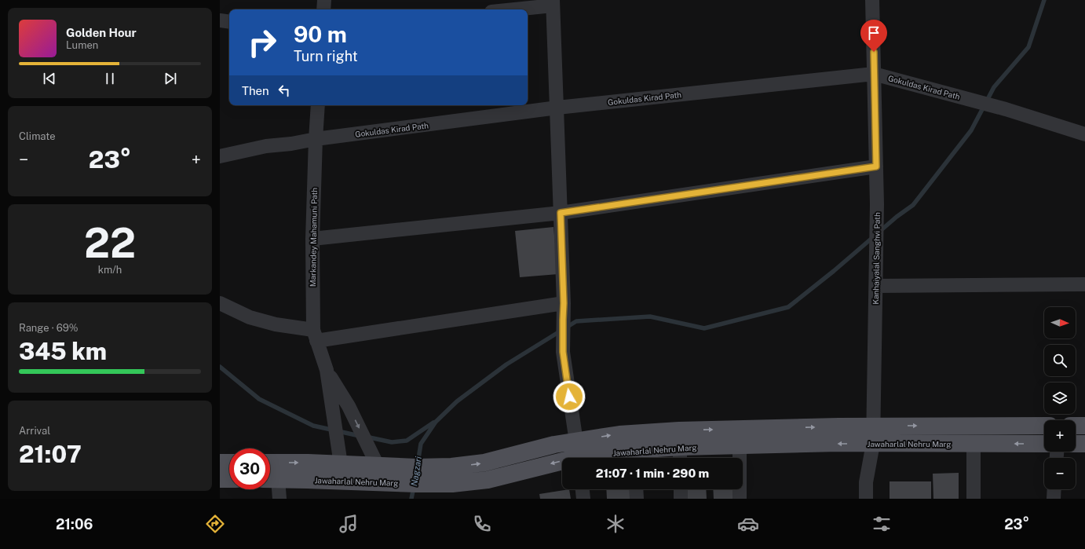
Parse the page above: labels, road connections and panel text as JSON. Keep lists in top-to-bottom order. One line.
{"streets":{"main road":["Jawaharlal Nehru Marg"],"street":["Gokuldas Kirad Path","Markandey Mahamuni Path","Kanhaiyalal Sanghvi Path"]},"crossings":[["Gokuldas Kirad Path","Markandey Mahamuni Path"],["Gokuldas Kirad Path","Kanhaiyalal Sanghvi Path"],["Markandey Mahamuni Path","Jawaharlal Nehru Marg"],["Kanhaiyalal Sanghvi Path","Jawaharlal Nehru Marg"]],"water":["Nagzari"],"north":"right","page":{"turn":["90 m","Turn right"],"song":["Golden Hour","Lumen"],"then":"Then","tile":["Climate",["22","km/h"],["Range · 69%","345 km"],["Arrival","21:07"]],"heat":["−","23°","+"],"map_buttons":["+","−"],"limit":"30","trip":"21:07 · 1 min · 290 m","tabs":["21:06","23°"]}}
